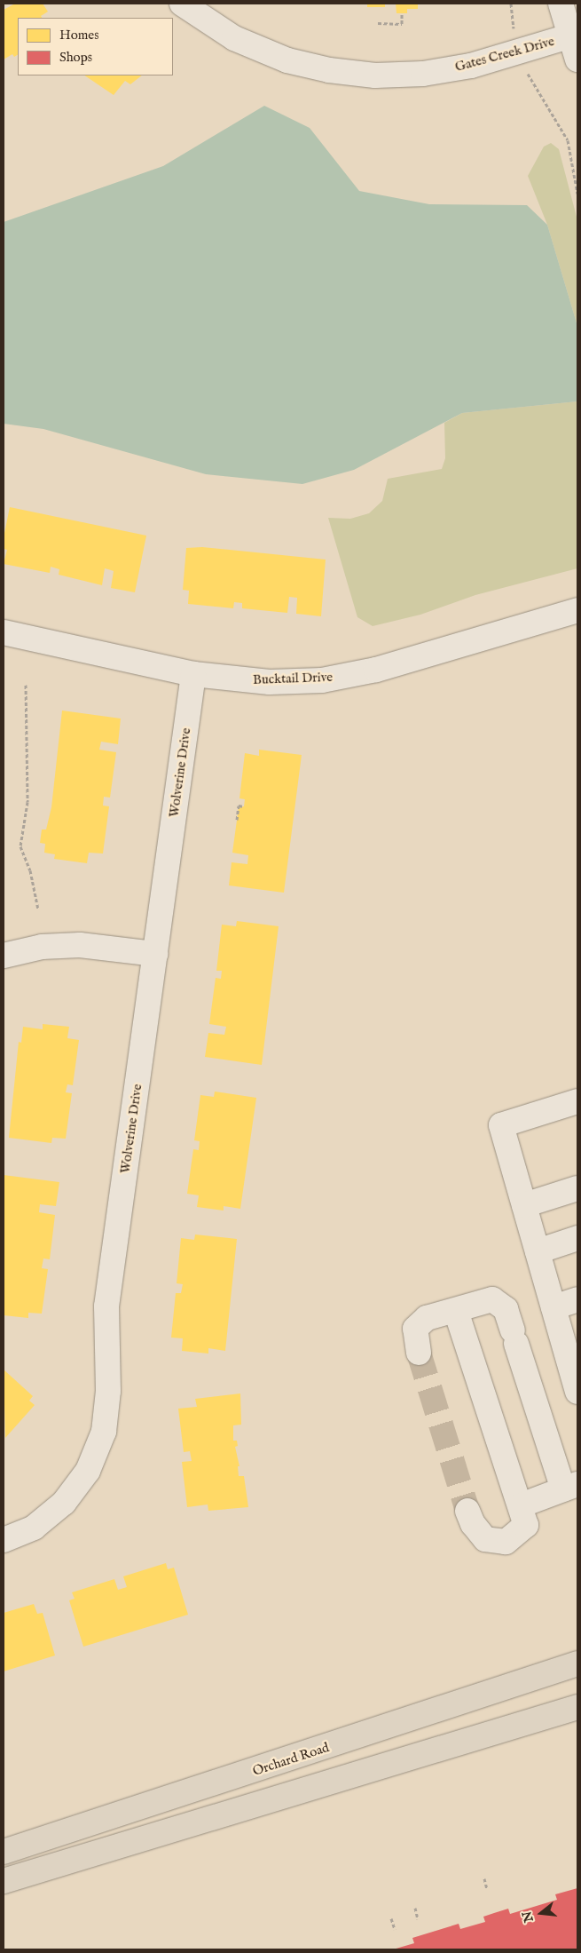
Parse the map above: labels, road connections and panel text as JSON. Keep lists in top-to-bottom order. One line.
{"streets":{"main road":["Orchard Road"],"street":["Gates Creek Drive","Bucktail Drive","Wolverine Drive"]},"crossings":[["Bucktail Drive","Wolverine Drive"]],"legend":["Homes","Shops"],"north":"left"}
